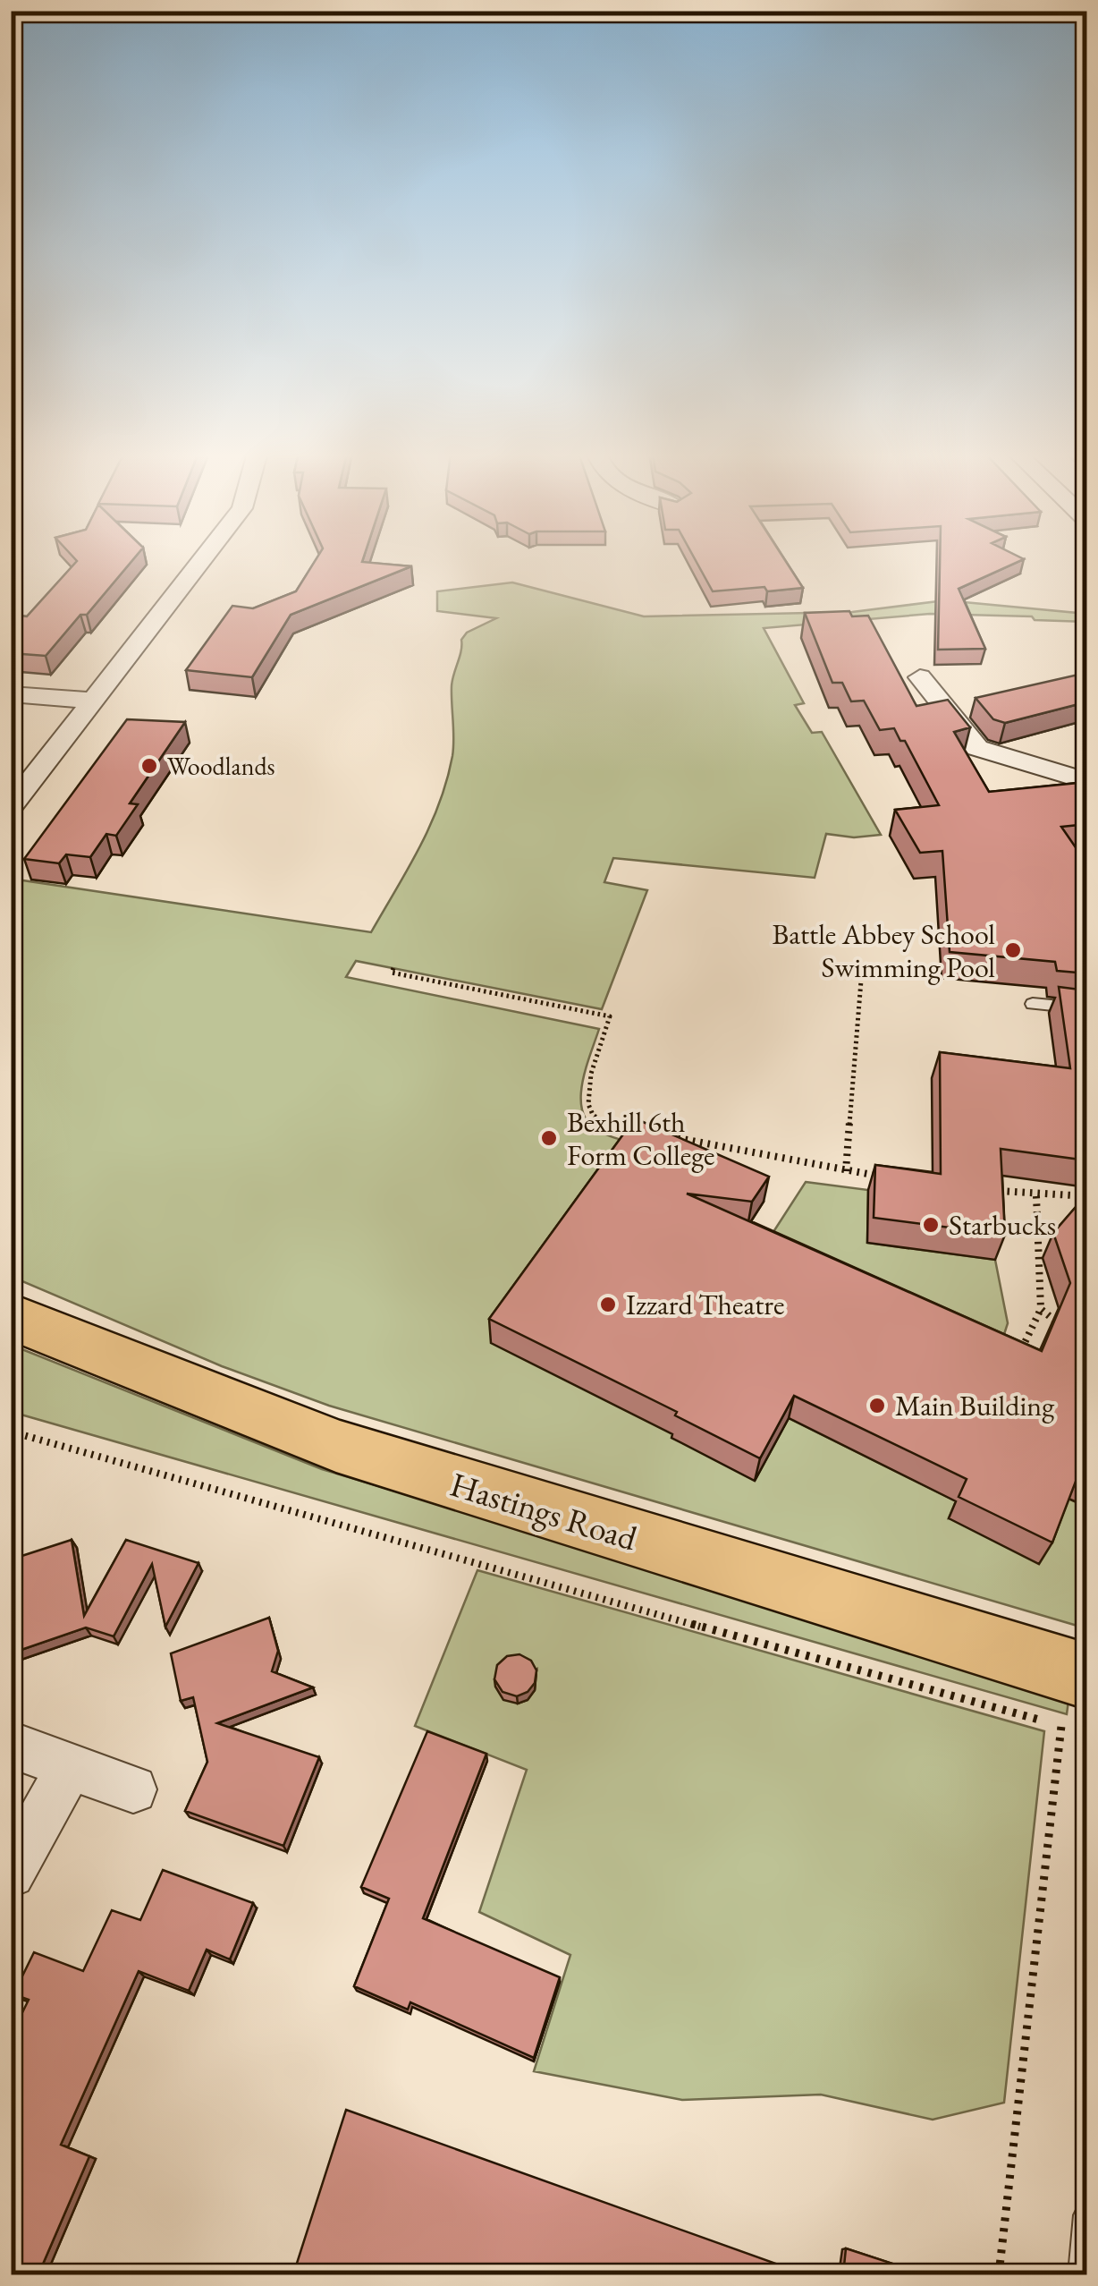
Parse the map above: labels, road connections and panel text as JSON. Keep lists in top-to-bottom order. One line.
{"streets":{"main road":["Hastings Road"]},"places":["Woodlands","Battle Abbey School Swimming Pool","Bexhill 6th Form College","Starbucks","Izzard Theatre","Main Building"]}
